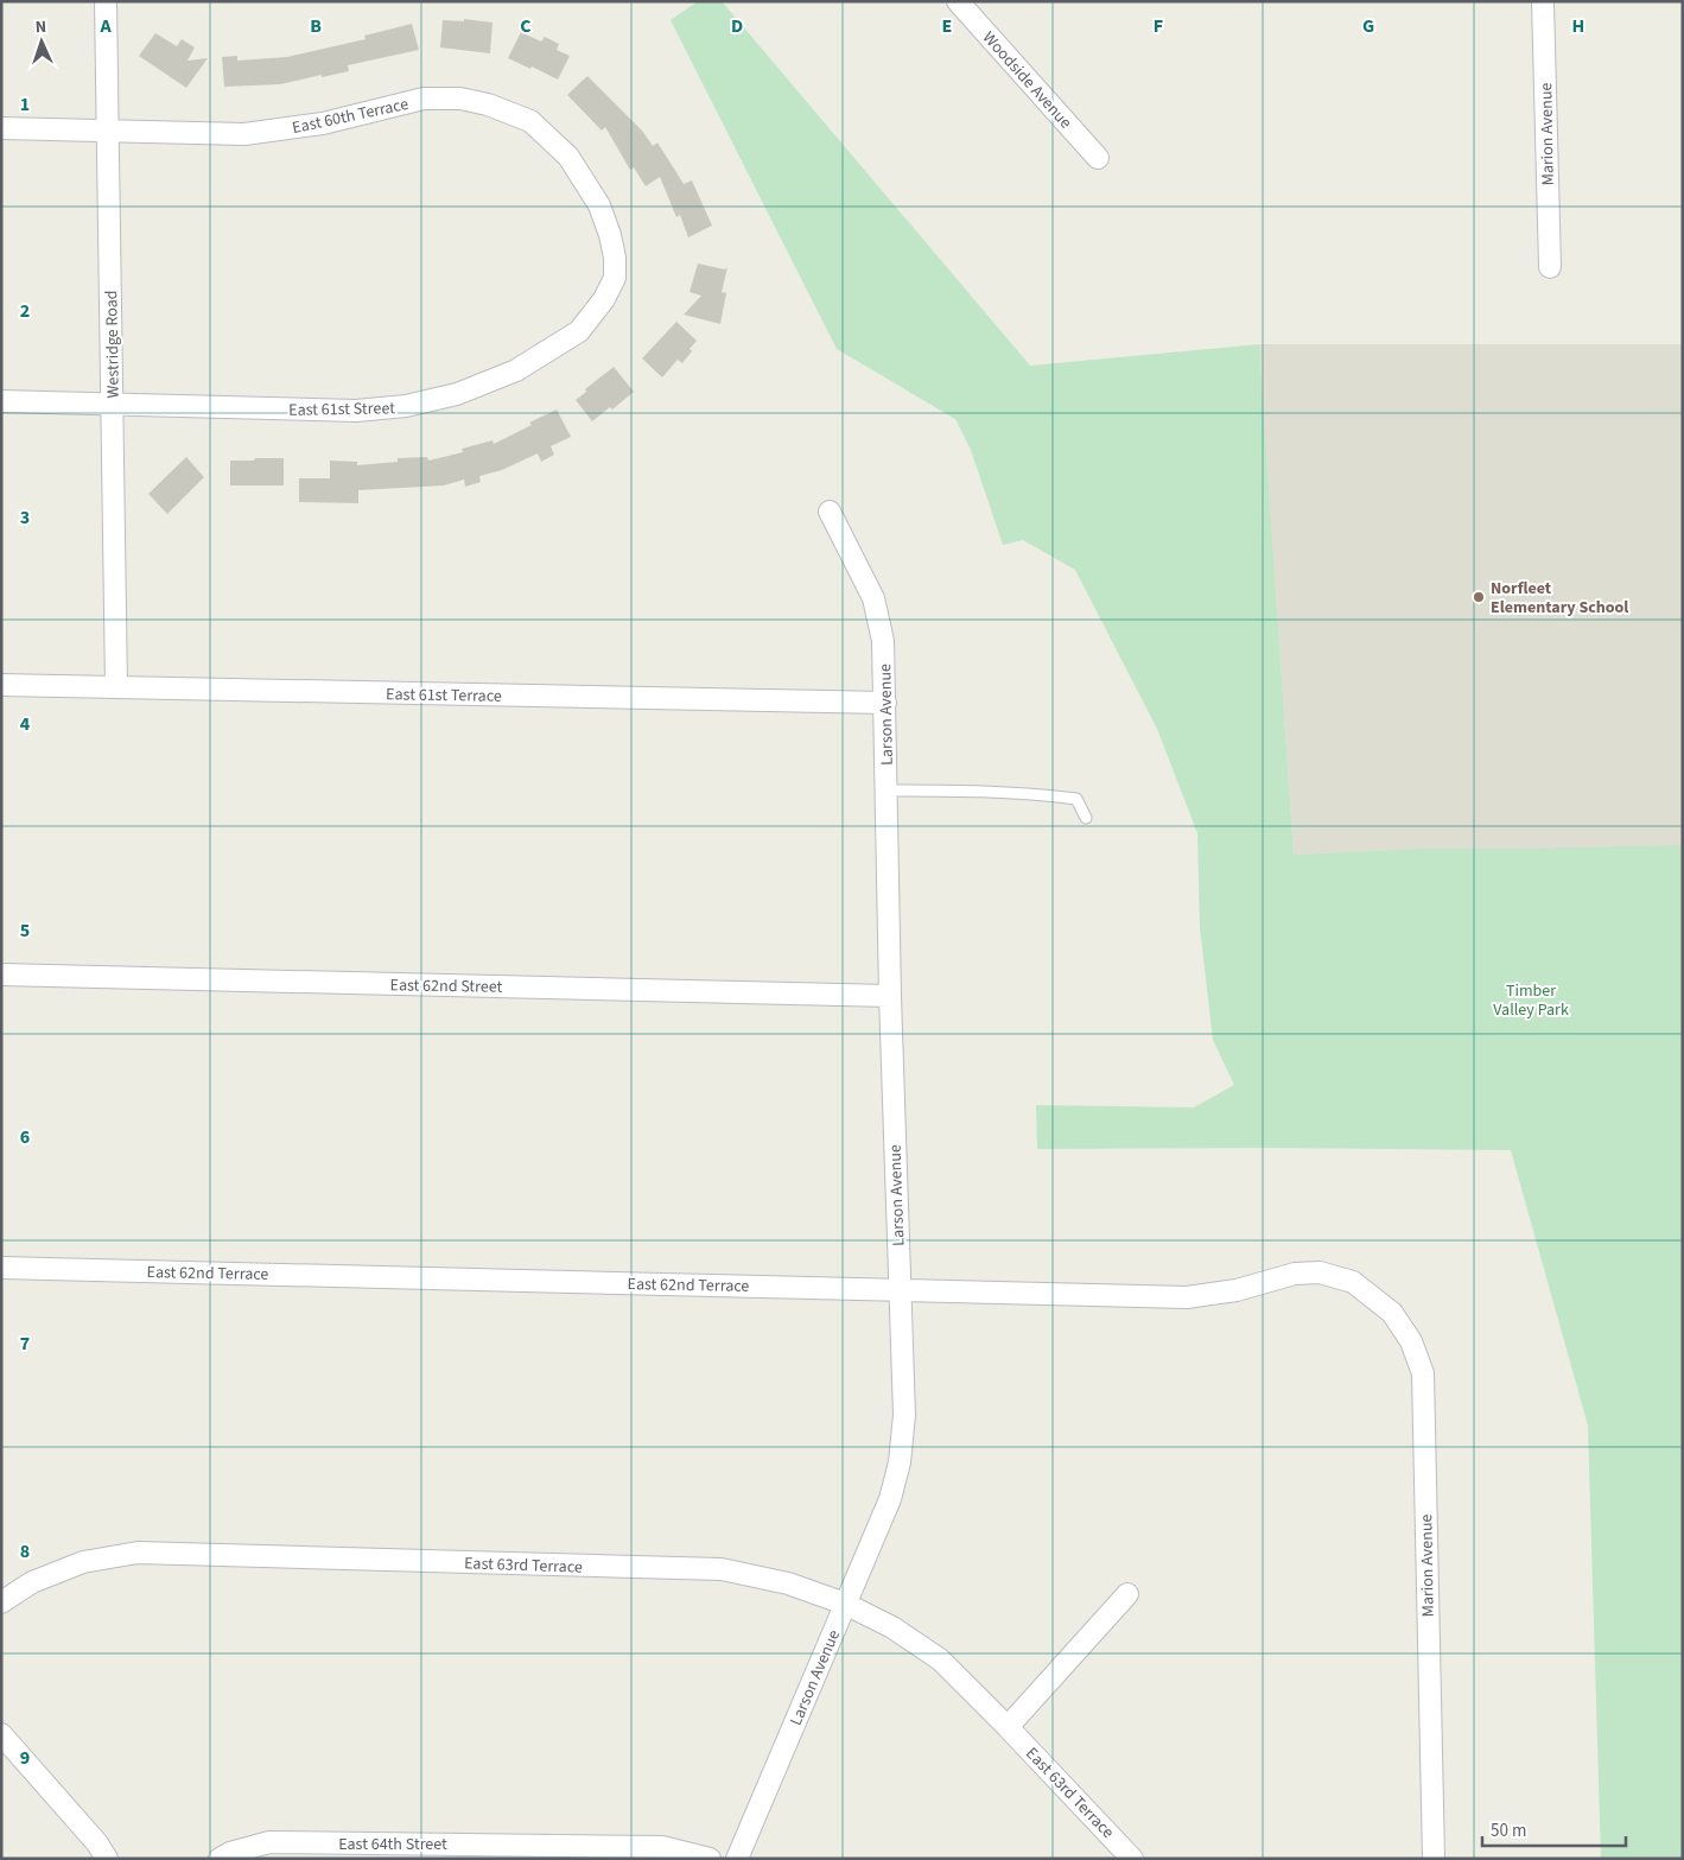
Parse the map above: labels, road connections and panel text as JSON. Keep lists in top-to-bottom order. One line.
{"streets":{"street":["Woodside Avenue","East 60th Terrace","Marion Avenue","Westridge Road","East 61st Street","East 61st Terrace","Larson Avenue","East 62nd Street","East 62nd Terrace","East 63rd Terrace","East 64th Street"]},"crossings":[["East 60th Terrace","Westridge Road"],["East 60th Terrace","East 61st Street"],["Marion Avenue","East 62nd Terrace"],["Westridge Road","East 61st Street"],["Westridge Road","East 61st Terrace"],["East 61st Terrace","Larson Avenue"],["Larson Avenue","East 62nd Street"],["Larson Avenue","East 62nd Terrace"],["Larson Avenue","East 63rd Terrace"]],"parks":["Timber Valley Park"],"places":["Norfleet Elementary School"],"scale_bar":"50 m","north":"top","grid":{"columns":["A","B","C","D","E","F","G","H"],"rows":["1","2","3","4","5","6","7","8","9"]}}
